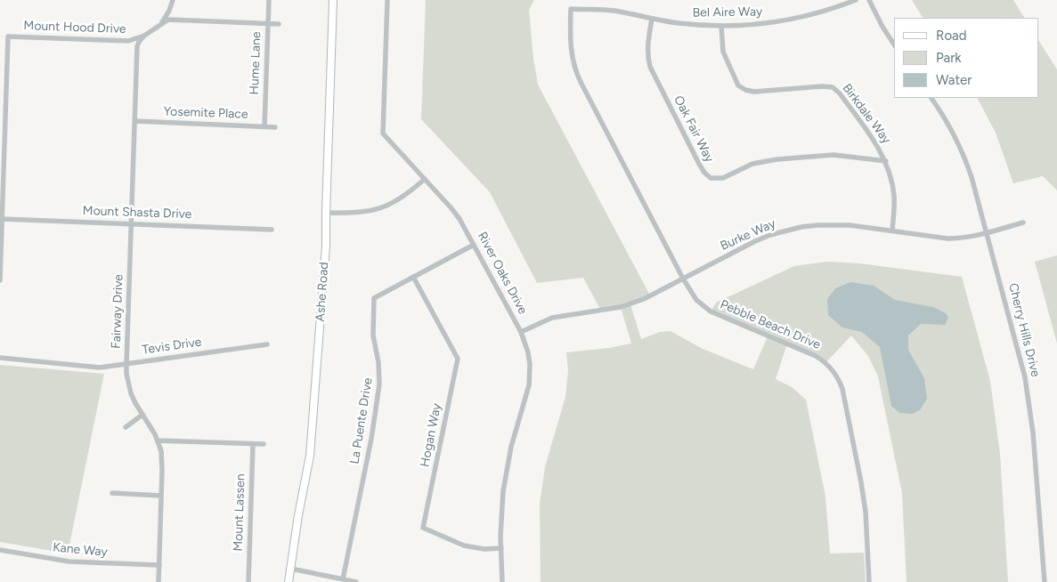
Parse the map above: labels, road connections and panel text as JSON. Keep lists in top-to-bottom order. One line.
{"streets":{"street":["Bel Aire Way","Mount Hood Drive","Hume Lane","Yosemite Place","Birkdale Way","Oak Fair Way","Mount Shasta Drive","Burke Way","River Oaks Drive","Ashe Road","Fairway Drive","Pebble Beach Drive","Cherry Hills Drive","Tevis Drive","La Puente Drive","Hogan Way","Mount Lassen","Kane Way"]},"crossings":[["Bel Aire Way","Birkdale Way"],["Bel Aire Way","Oak Fair Way"],["Bel Aire Way","Pebble Beach Drive"],["Mount Hood Drive","Hume Lane"],["Mount Hood Drive","Mount Shasta Drive"],["Mount Hood Drive","Fairway Drive"],["Hume Lane","Yosemite Place"],["Yosemite Place","Fairway Drive"],["Birkdale Way","Oak Fair Way"],["Birkdale Way","Burke Way"],["Mount Shasta Drive","Fairway Drive"],["Burke Way","River Oaks Drive"],["Burke Way","Pebble Beach Drive"],["Burke Way","Cherry Hills Drive"],["River Oaks Drive","La Puente Drive"],["River Oaks Drive","Hogan Way"],["Fairway Drive","Tevis Drive"],["Fairway Drive","Kane Way"],["La Puente Drive","Hogan Way"]],"legend":["Road","Park","Water"]}
